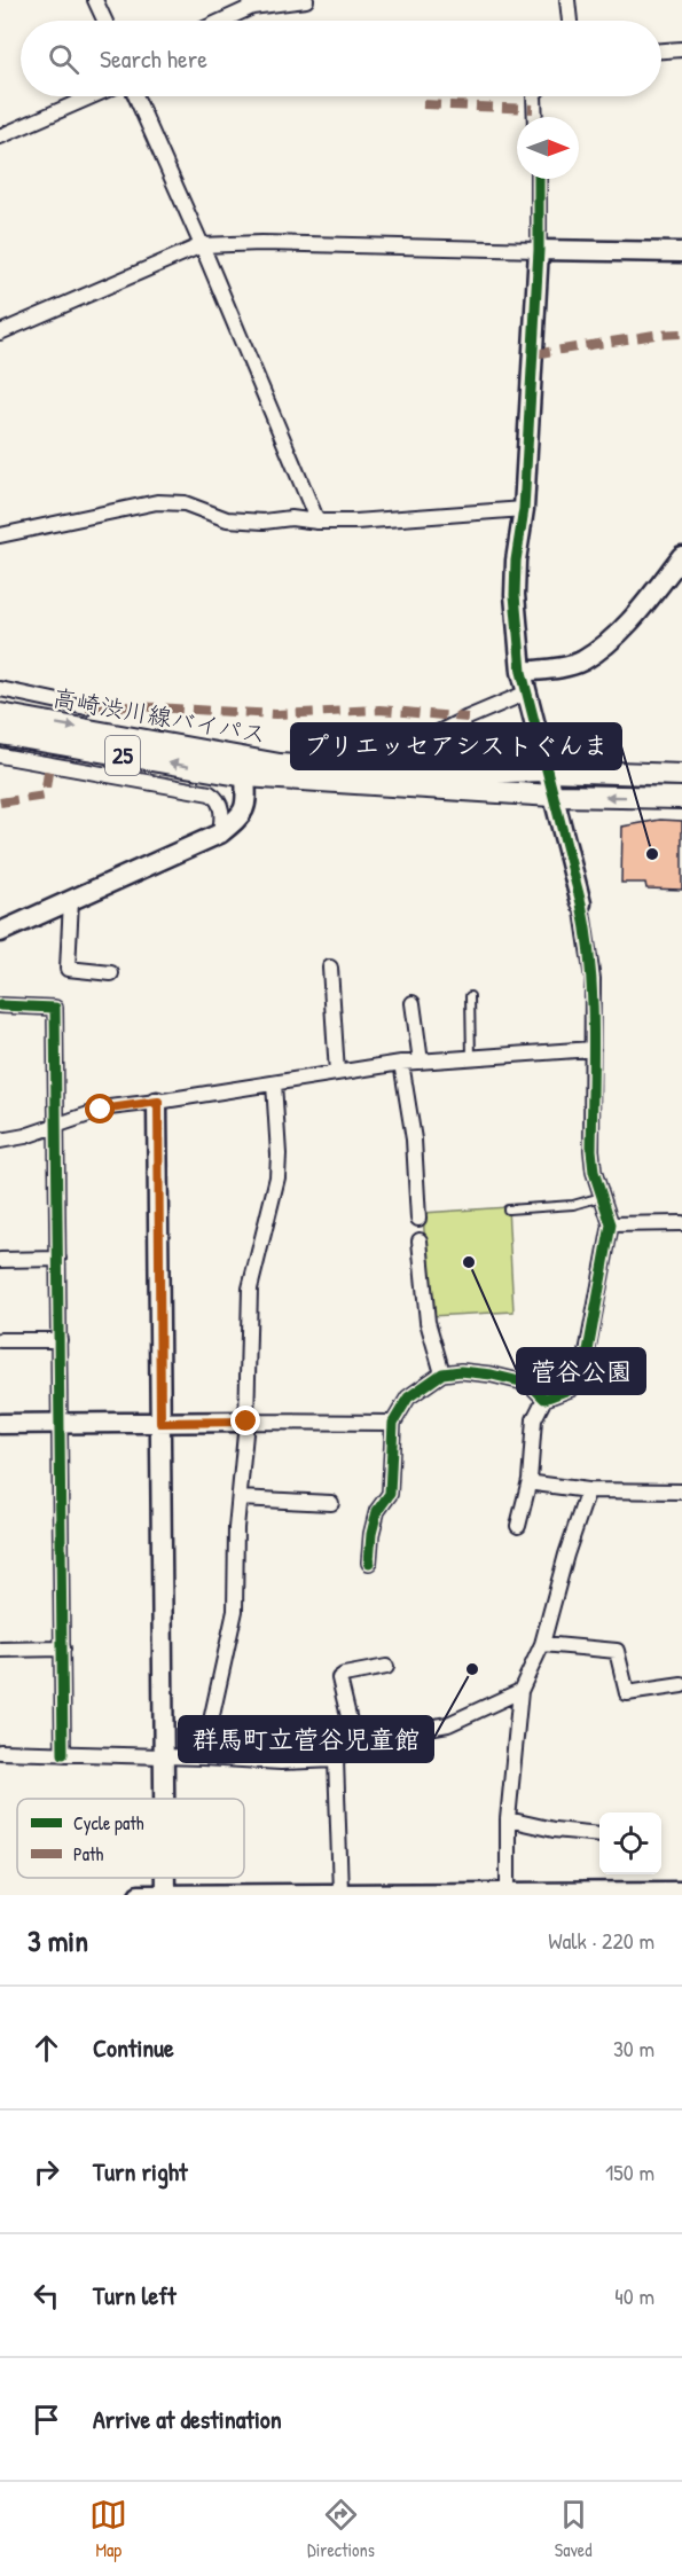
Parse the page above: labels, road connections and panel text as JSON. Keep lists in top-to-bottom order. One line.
{"streets":{"main road":["高崎渋川線バイパス","25"]},"places":["プリエッセアシストぐんま","菅谷公園","群馬町立菅谷児童館"],"legend":["Cycle path","Path"],"north":"right","page":{"search":"Search here","heading":["3 min","Walk · 220 m"],"list":[["Continue","30 m"],["Turn right","150 m"],["Turn left","40 m"],"Arrive at destination"],"nav":["Map","Directions","Saved"]}}
